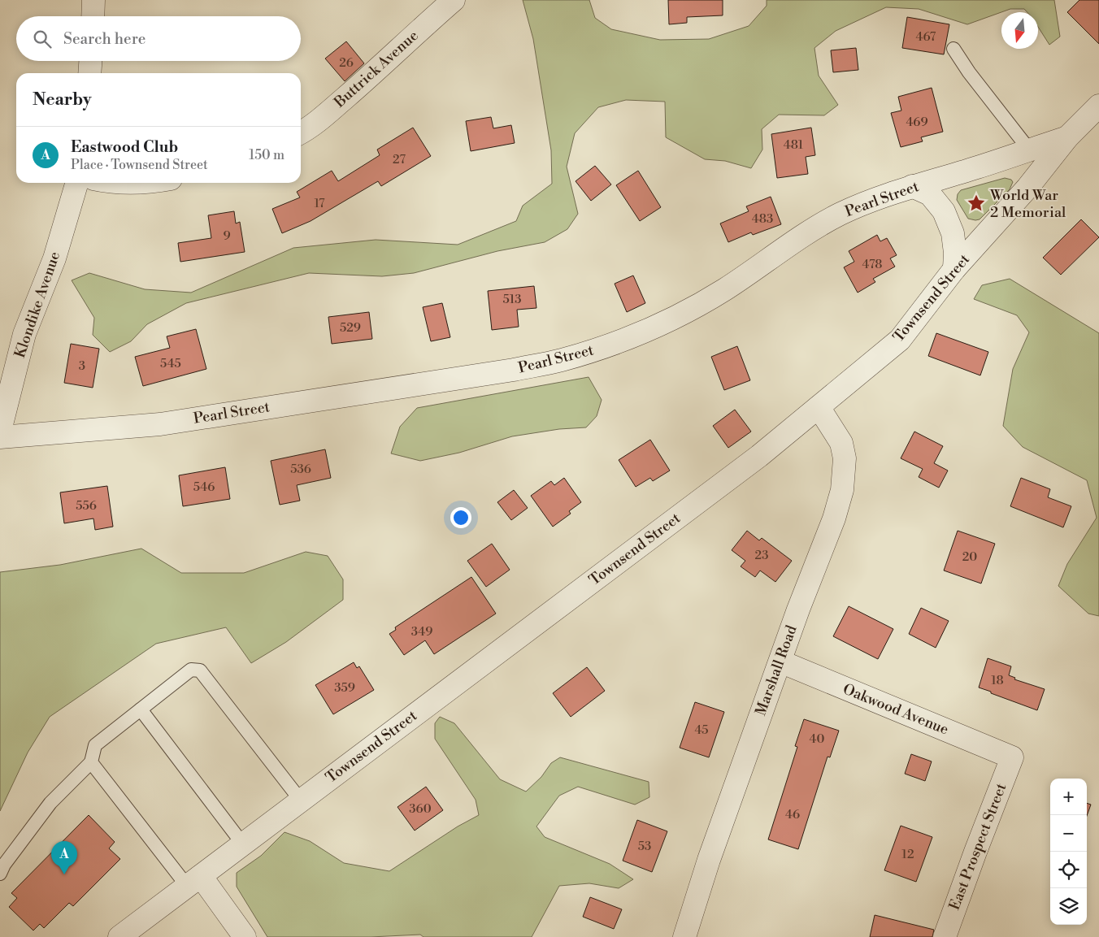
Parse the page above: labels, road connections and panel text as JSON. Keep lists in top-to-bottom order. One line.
{"streets":{"street":["Buttrick Avenue","Pearl Street","Townsend Street","Klondike Avenue","Marshall Road","Oakwood Avenue","East Prospect Street"]},"crossings":[["Pearl Street","Townsend Street"],["Townsend Street","Marshall Road"],["Marshall Road","Oakwood Avenue"],["Oakwood Avenue","East Prospect Street"]],"places":{"place":["World War 2 Memorial"]},"house_numbers":["467","26","469","481","27","17","483","9","478","513","529","545","3","536","546","556","23","20","349","18","359","45","40","360","46","53","12"],"north":"bottom","page":{"search":"Search here","heading":"Nearby","list":[{"mark":"A","name":"Eastwood Club","note":"Place · Townsend Street","value":"150 m"}],"map_buttons":["+","−"],"pins":"A"}}
